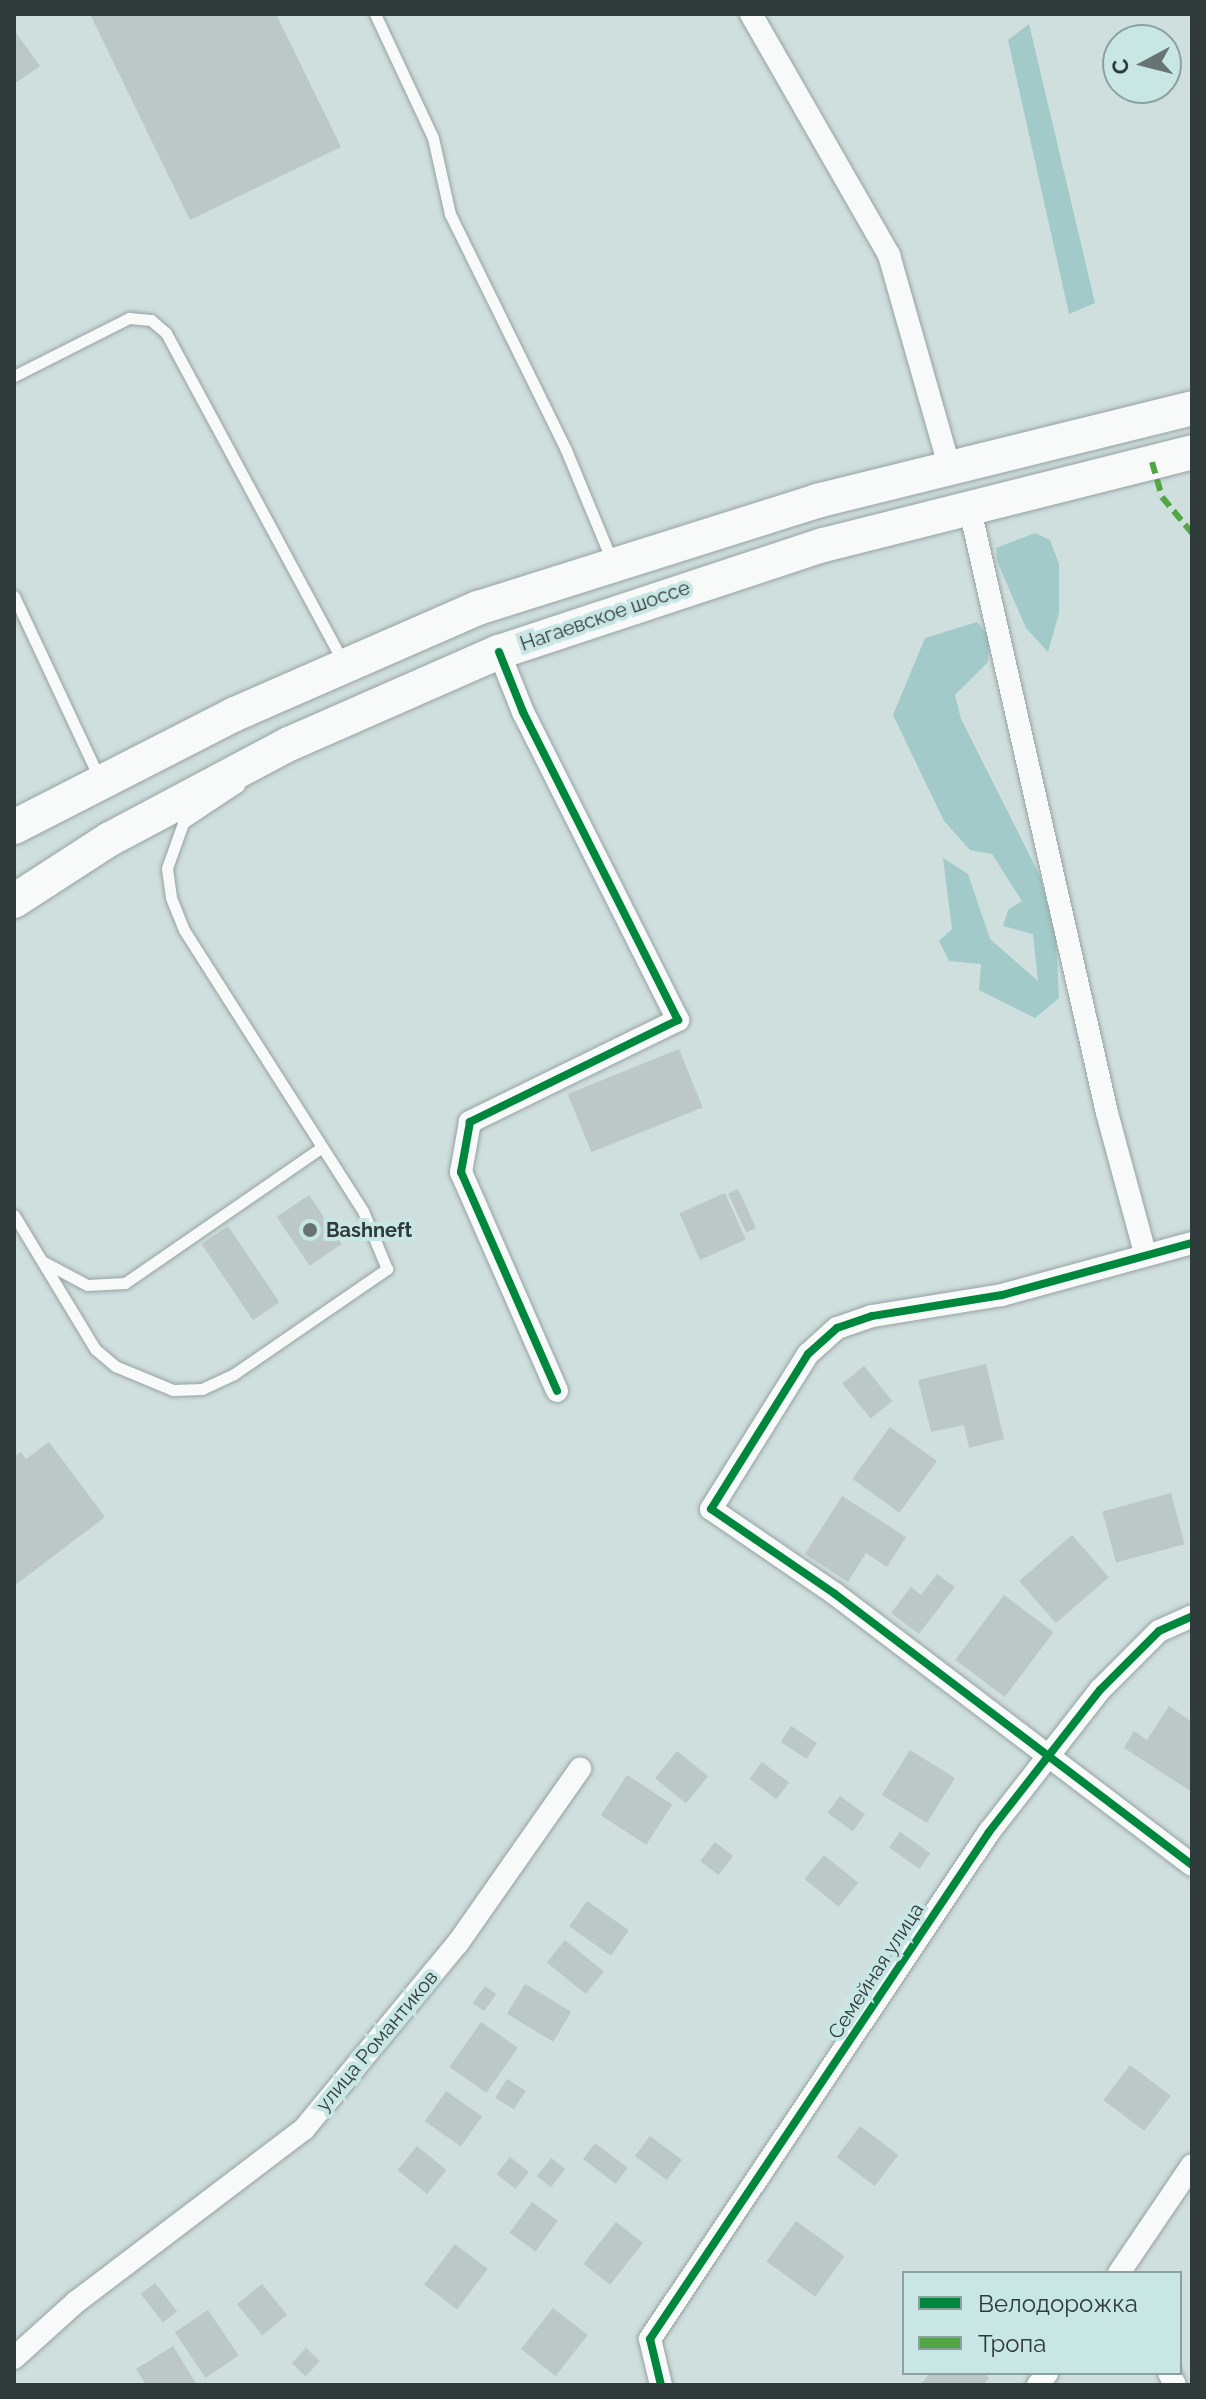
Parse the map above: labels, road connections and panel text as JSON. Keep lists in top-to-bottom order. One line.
{"streets":{"main road":["Нагаевское шоссе"],"street":["Семейная улица","улица Романтиков"]},"places":["Bashneft"],"legend":["Велодорожка","Тропа"],"north":"left"}
